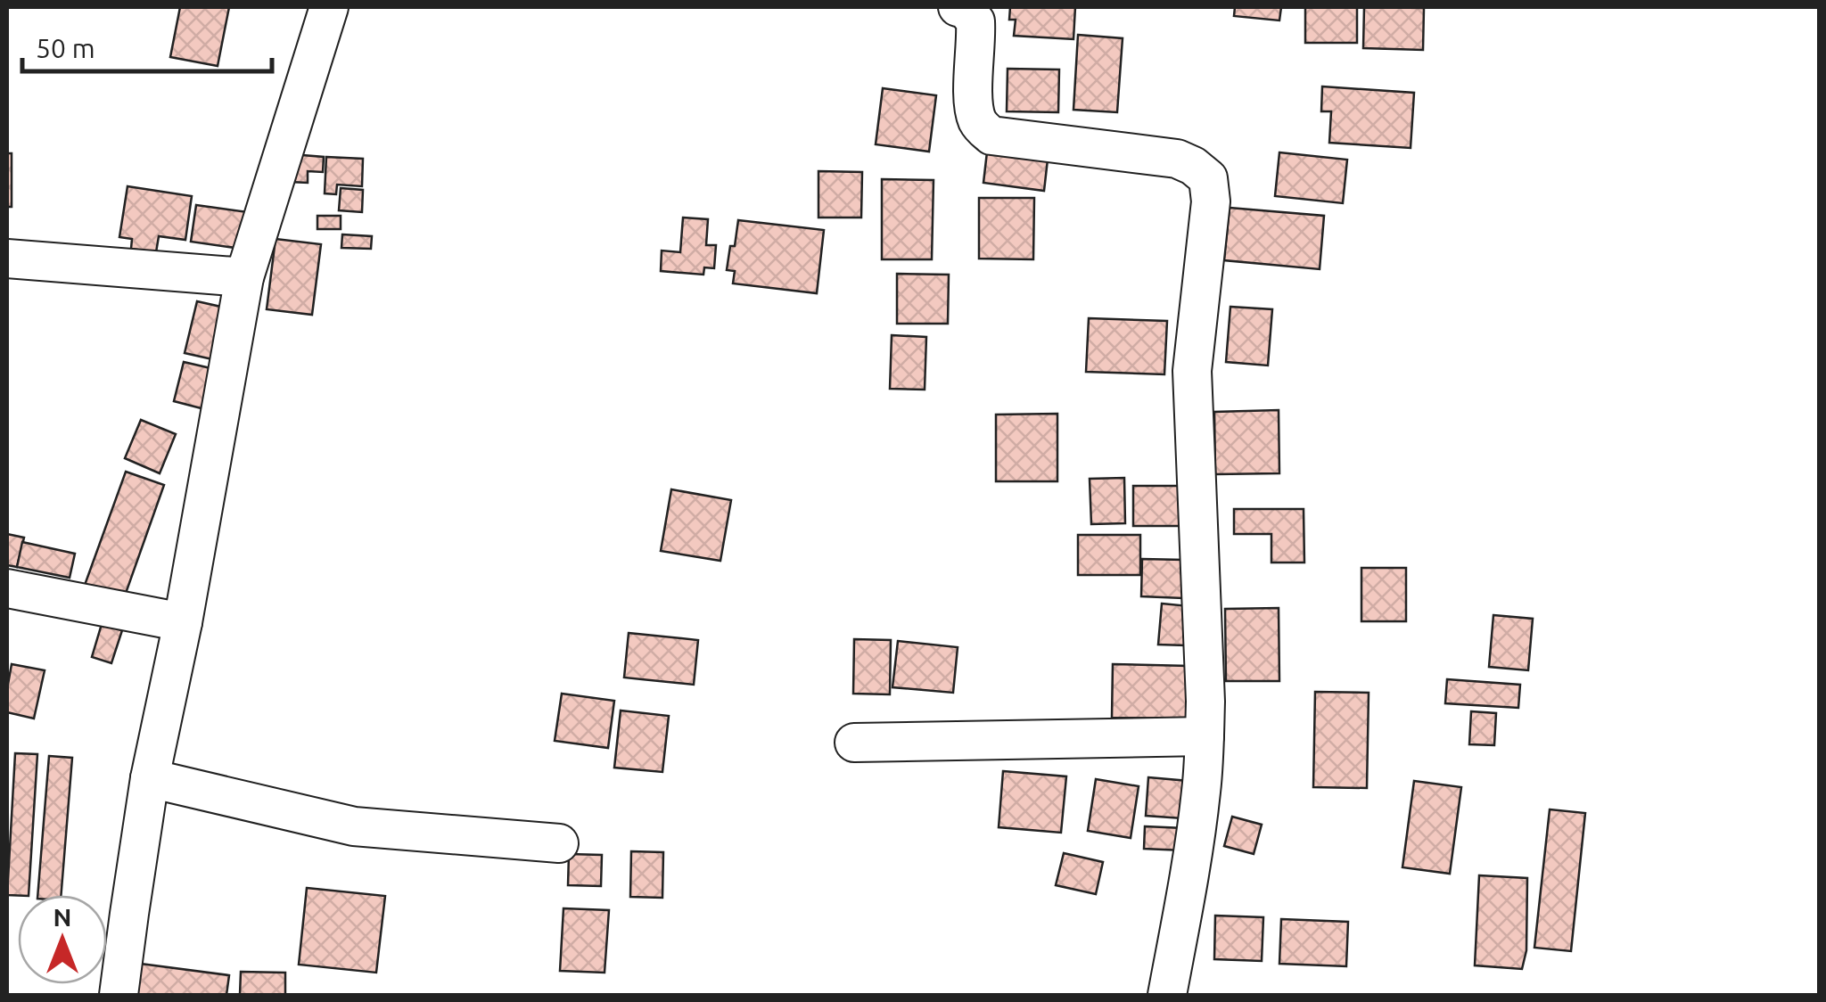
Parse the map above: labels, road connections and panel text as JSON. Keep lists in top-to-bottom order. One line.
{"scale_bar":"50 m","north":"top"}
